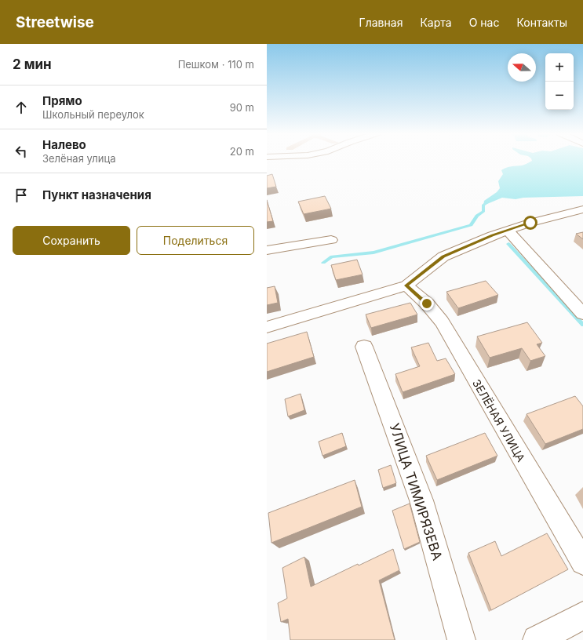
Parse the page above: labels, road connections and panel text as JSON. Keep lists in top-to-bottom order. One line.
{"streets":{"street":["ЗЕЛЁНАЯ УЛИЦА","УЛИЦА ТИМИРЯЗЕВА"]},"north":"left","page":{"header":"Streetwise","nav":["Главная","Карта","О нас","Контакты"],"heading":["2 мин","Пешком · 110 m"],"map_buttons":["+","−"],"list":[["Прямо","Школьный переулок","90 m"],["Налево","Зелёная улица","20 m"],"Пункт назначения"],"buttons":["Сохранить","Поделиться"]}}
